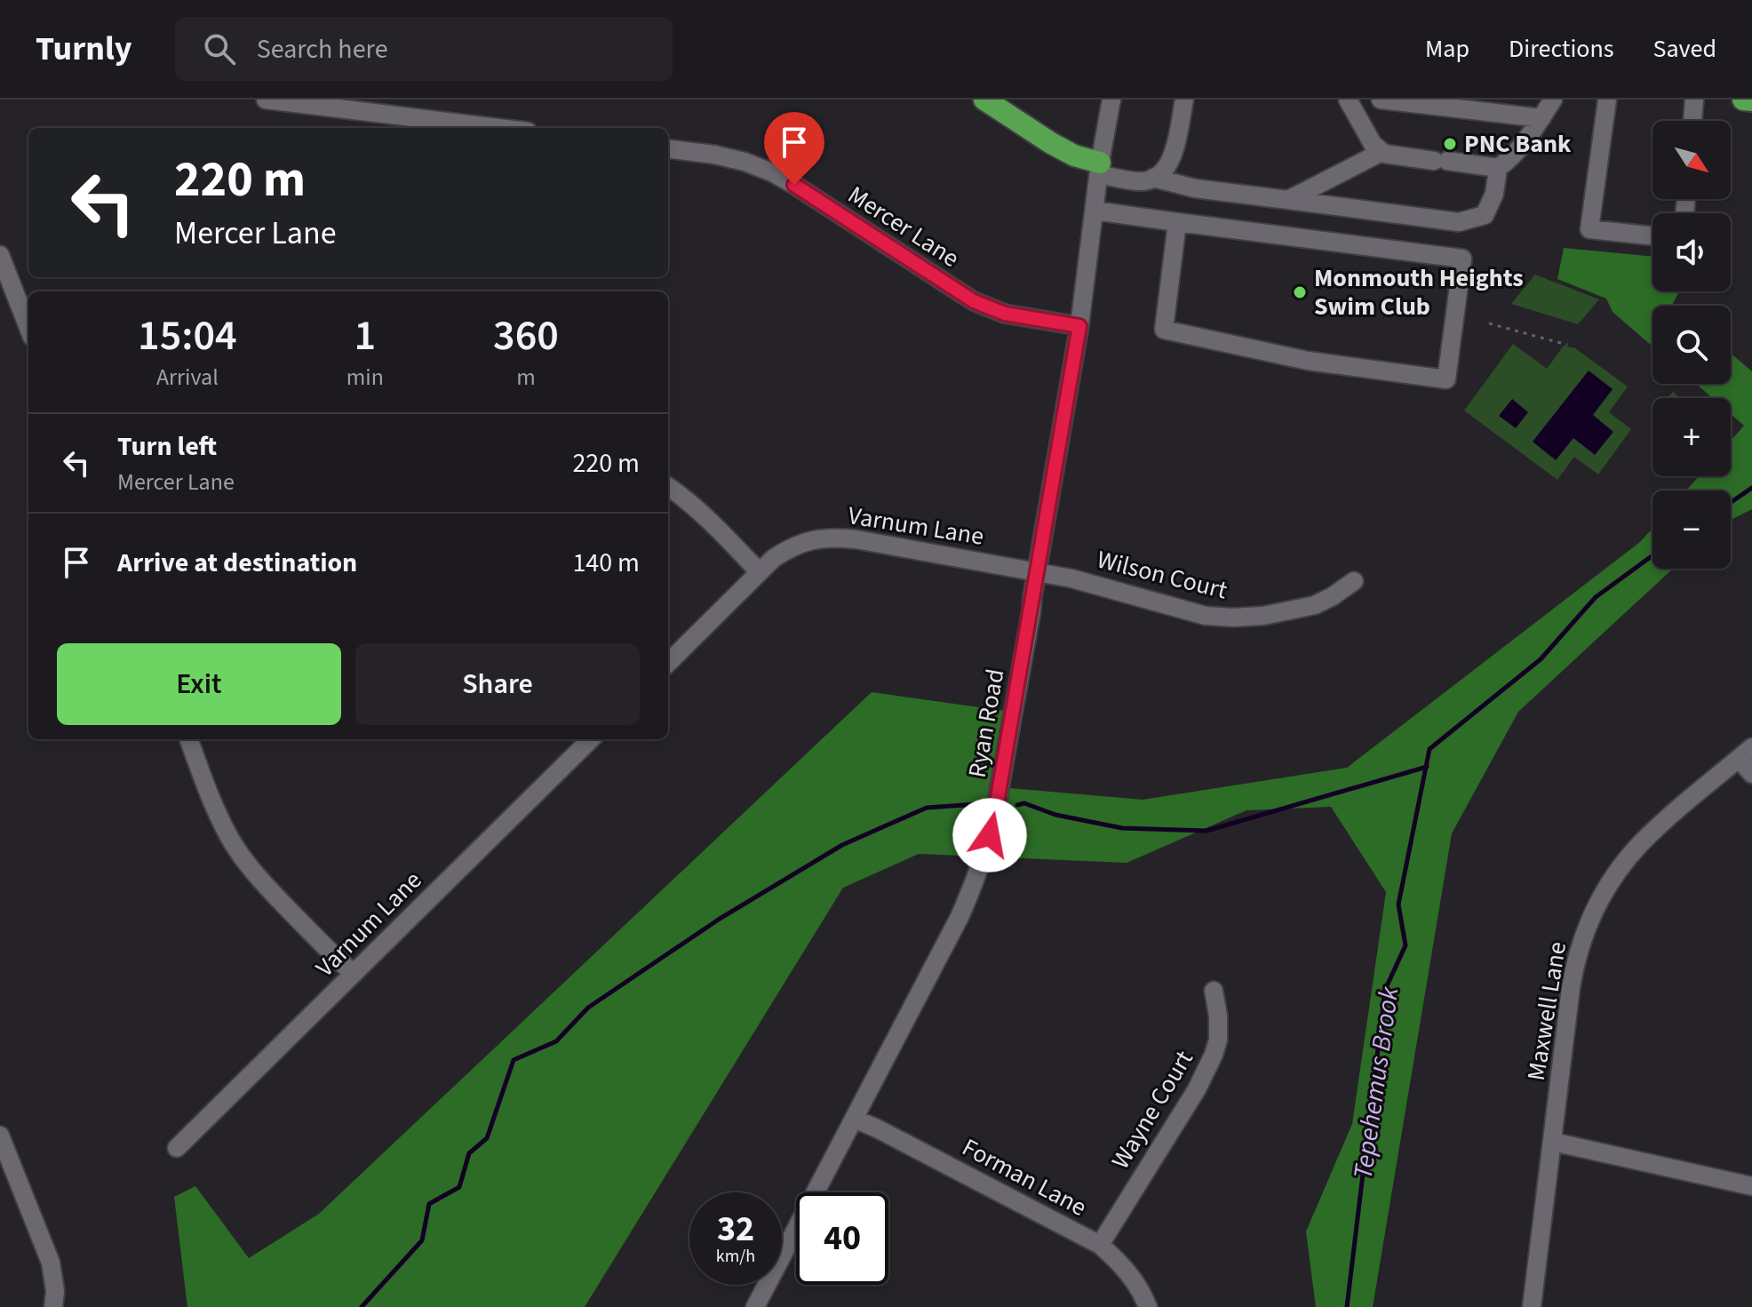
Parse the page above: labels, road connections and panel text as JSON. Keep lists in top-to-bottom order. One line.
{"streets":{"street":["Mercer Lane","Varnum Lane","Wilson Court","Ryan Road","Maxwell Lane","Wayne Court","Forman Lane"]},"crossings":[["Mercer Lane","Ryan Road"],["Varnum Lane","Wilson Court"],["Varnum Lane","Ryan Road"],["Wilson Court","Ryan Road"],["Ryan Road","Forman Lane"],["Wayne Court","Forman Lane"]],"water":["Tepehemus Brook"],"places":["PNC Bank","Monmouth Heights Swim Club"],"north":"bottom right","page":{"header":"Turnly","search":"Search here","nav":["Map","Directions","Saved"],"map_buttons":["+","−"],"turn":["220 m","Mercer Lane"],"eta":["15:04","Arrival","1","min","360","m"],"list":[{"name":"Turn left","note":"Mercer Lane","value":"220 m"},{"name":"Arrive at destination","value":"140 m"}],"buttons":["Exit","Share"],"speed":"32 km/h","limit":"40"}}
